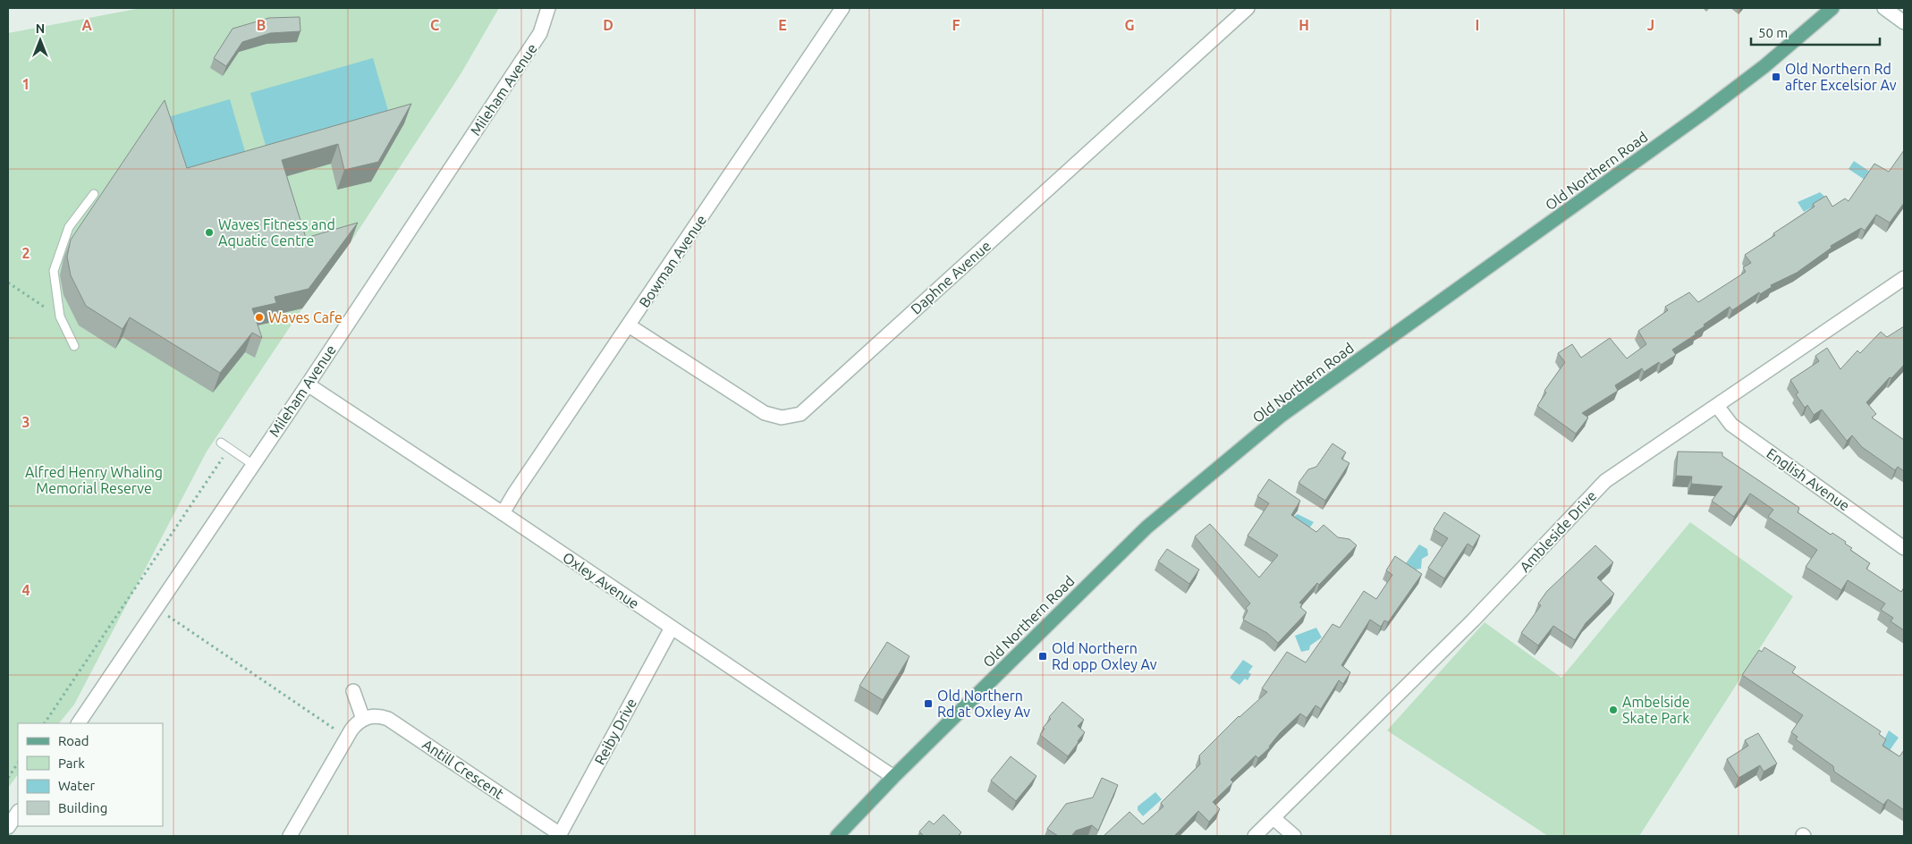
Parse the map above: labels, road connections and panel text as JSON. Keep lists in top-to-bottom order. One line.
{"streets":{"main road":["Old Northern Road"],"street":["Mileham Avenue","Bowman Avenue","Daphne Avenue","English Avenue","Ambleside Drive","Oxley Avenue","Reiby Drive","Antill Crescent"]},"crossings":[["Mileham Avenue","Oxley Avenue"],["Old Northern Road","Oxley Avenue"],["Bowman Avenue","Daphne Avenue"],["Bowman Avenue","Oxley Avenue"],["English Avenue","Ambleside Drive"],["Oxley Avenue","Reiby Drive"],["Reiby Drive","Antill Crescent"]],"parks":["Alfred Henry Whaling Memorial Reserve"],"places":{"transit":["Old Northern Rd after Excelsior Av","Old Northern Rd opp Oxley Av","Old Northern Rd at Oxley Av"],"other":["Waves Fitness and Aquatic Centre","Waves Cafe","Ambelside Skate Park"]},"legend":["Road","Park","Water","Building"],"scale_bar":"50 m","north":"top","grid":{"columns":["A","B","C","D","E","F","G","H","I","J"],"rows":["1","2","3","4"]}}
